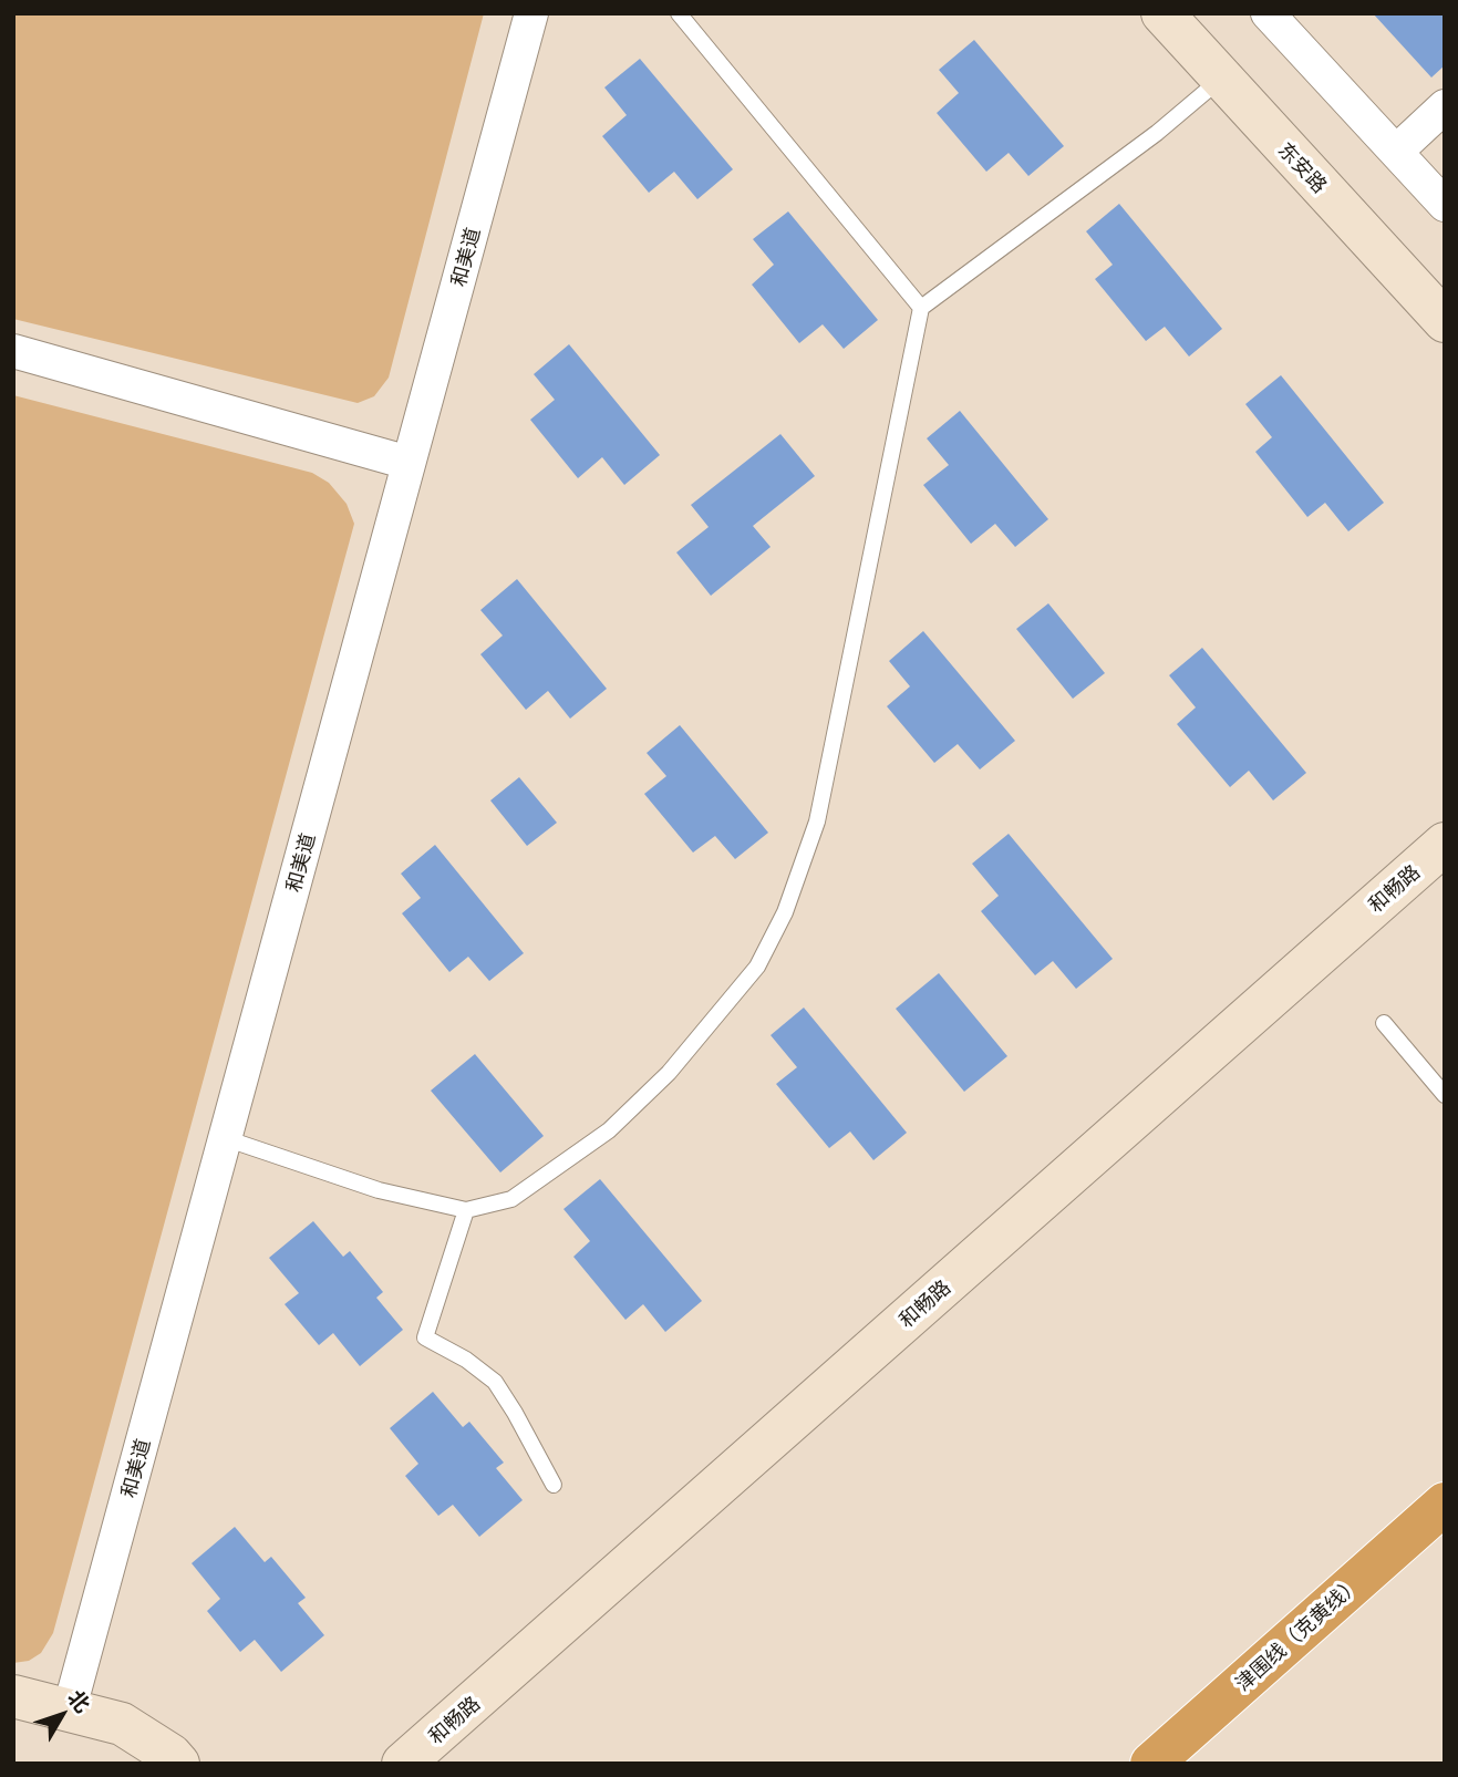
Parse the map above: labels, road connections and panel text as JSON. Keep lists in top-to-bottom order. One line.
{"streets":{"highway":["津围线（克黄线）"],"street":["东安路","和美道","和畅路"]},"north":"top right"}
